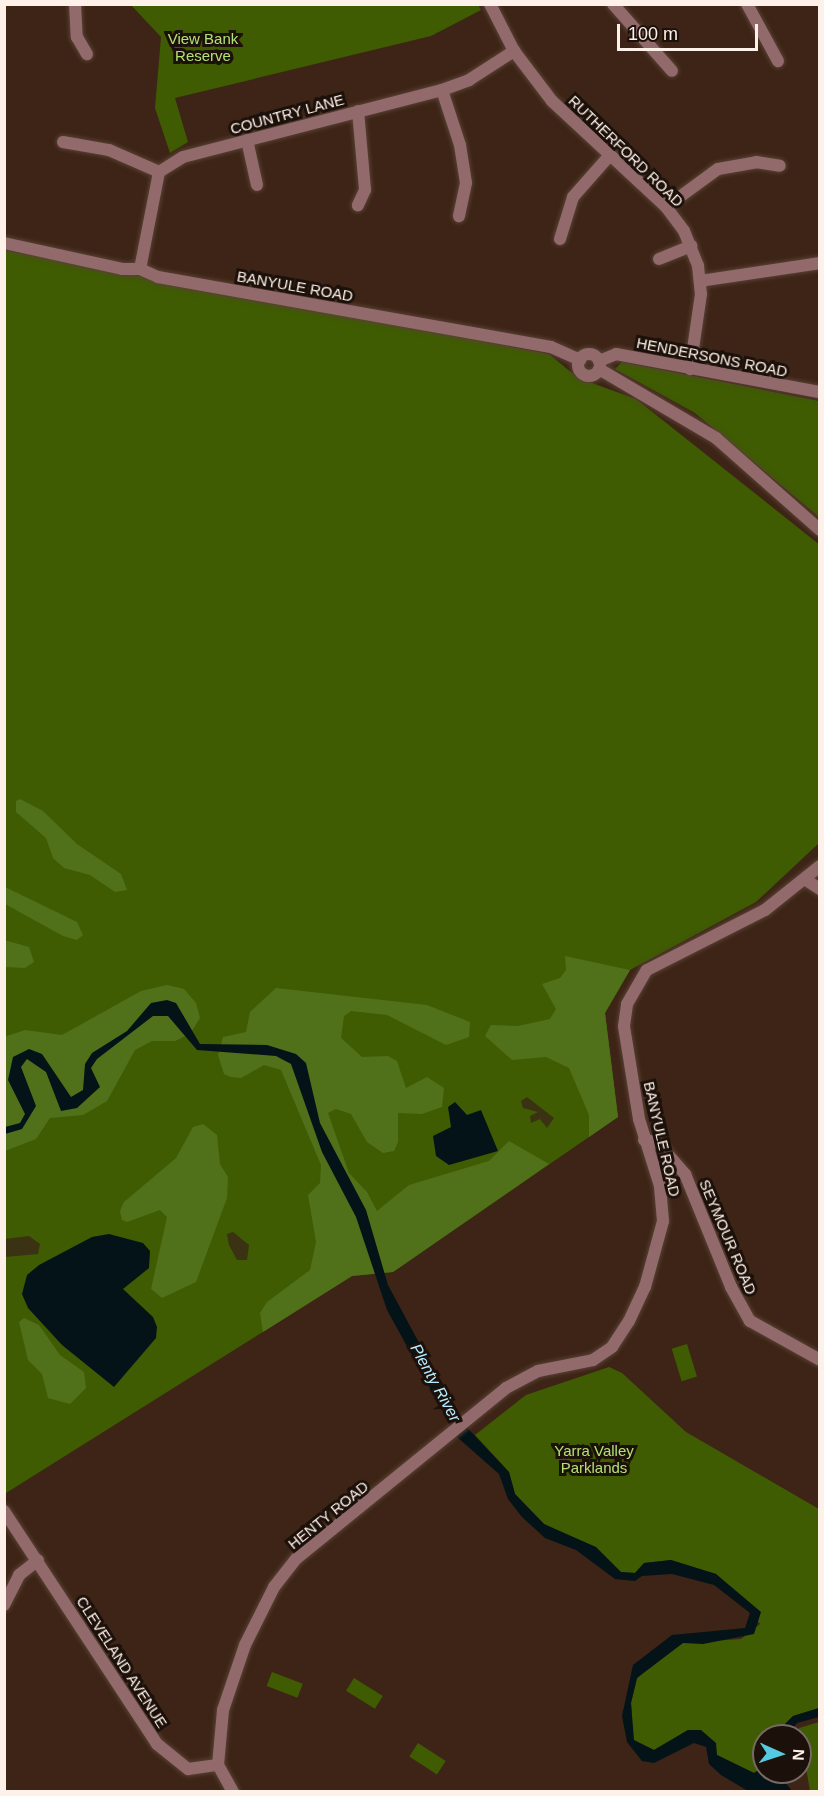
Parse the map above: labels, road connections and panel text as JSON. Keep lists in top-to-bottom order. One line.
{"streets":{"street":["COUNTRY LANE","RUTHERFORD ROAD","BANYULE ROAD","HENDERSONS ROAD","SEYMOUR ROAD","HENTY ROAD","CLEVELAND AVENUE"]},"crossings":[["COUNTRY LANE","RUTHERFORD ROAD"],["RUTHERFORD ROAD","HENDERSONS ROAD"],["BANYULE ROAD","HENDERSONS ROAD"],["BANYULE ROAD","SEYMOUR ROAD"],["BANYULE ROAD","HENTY ROAD"],["HENTY ROAD","CLEVELAND AVENUE"]],"water":["Plenty River"],"parks":["View Bank Reserve","Yarra Valley Parklands"],"scale_bar":"100 m","north":"right"}
